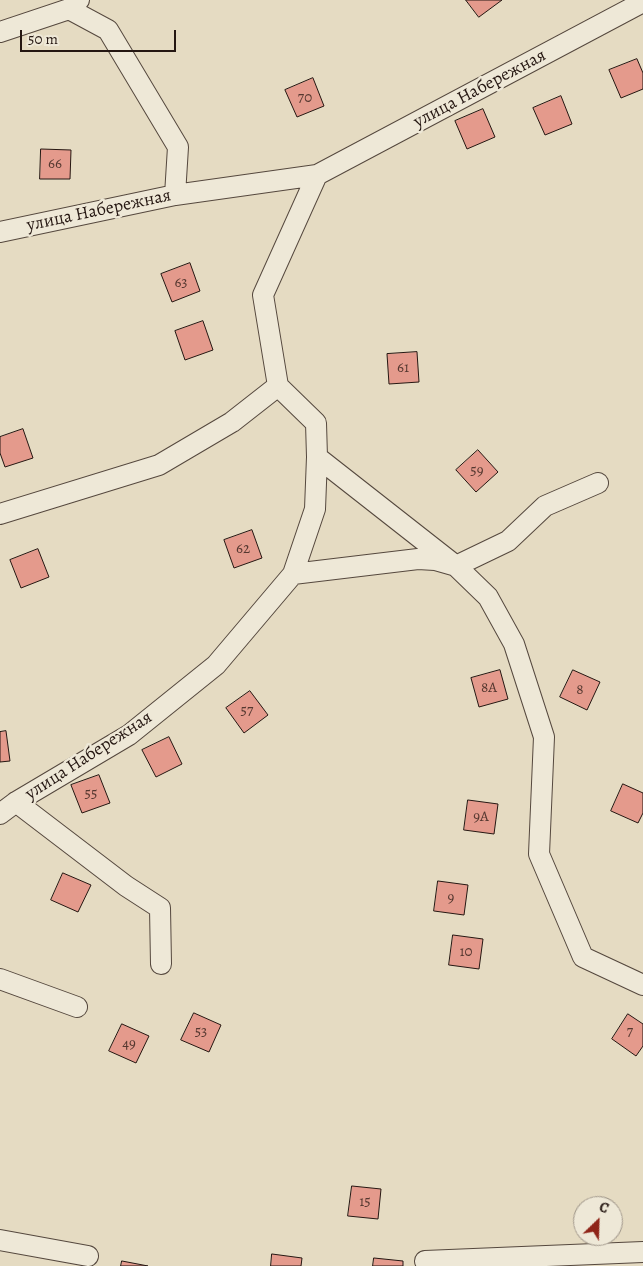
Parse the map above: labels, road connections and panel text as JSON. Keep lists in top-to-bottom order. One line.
{"streets":{"street":["улица Набережная"]},"house_numbers":["70","66","63","61","59","62","8А","8","57","55","9А","9","10","53","7","49","15"],"scale_bar":"50 m","north":"top right"}
